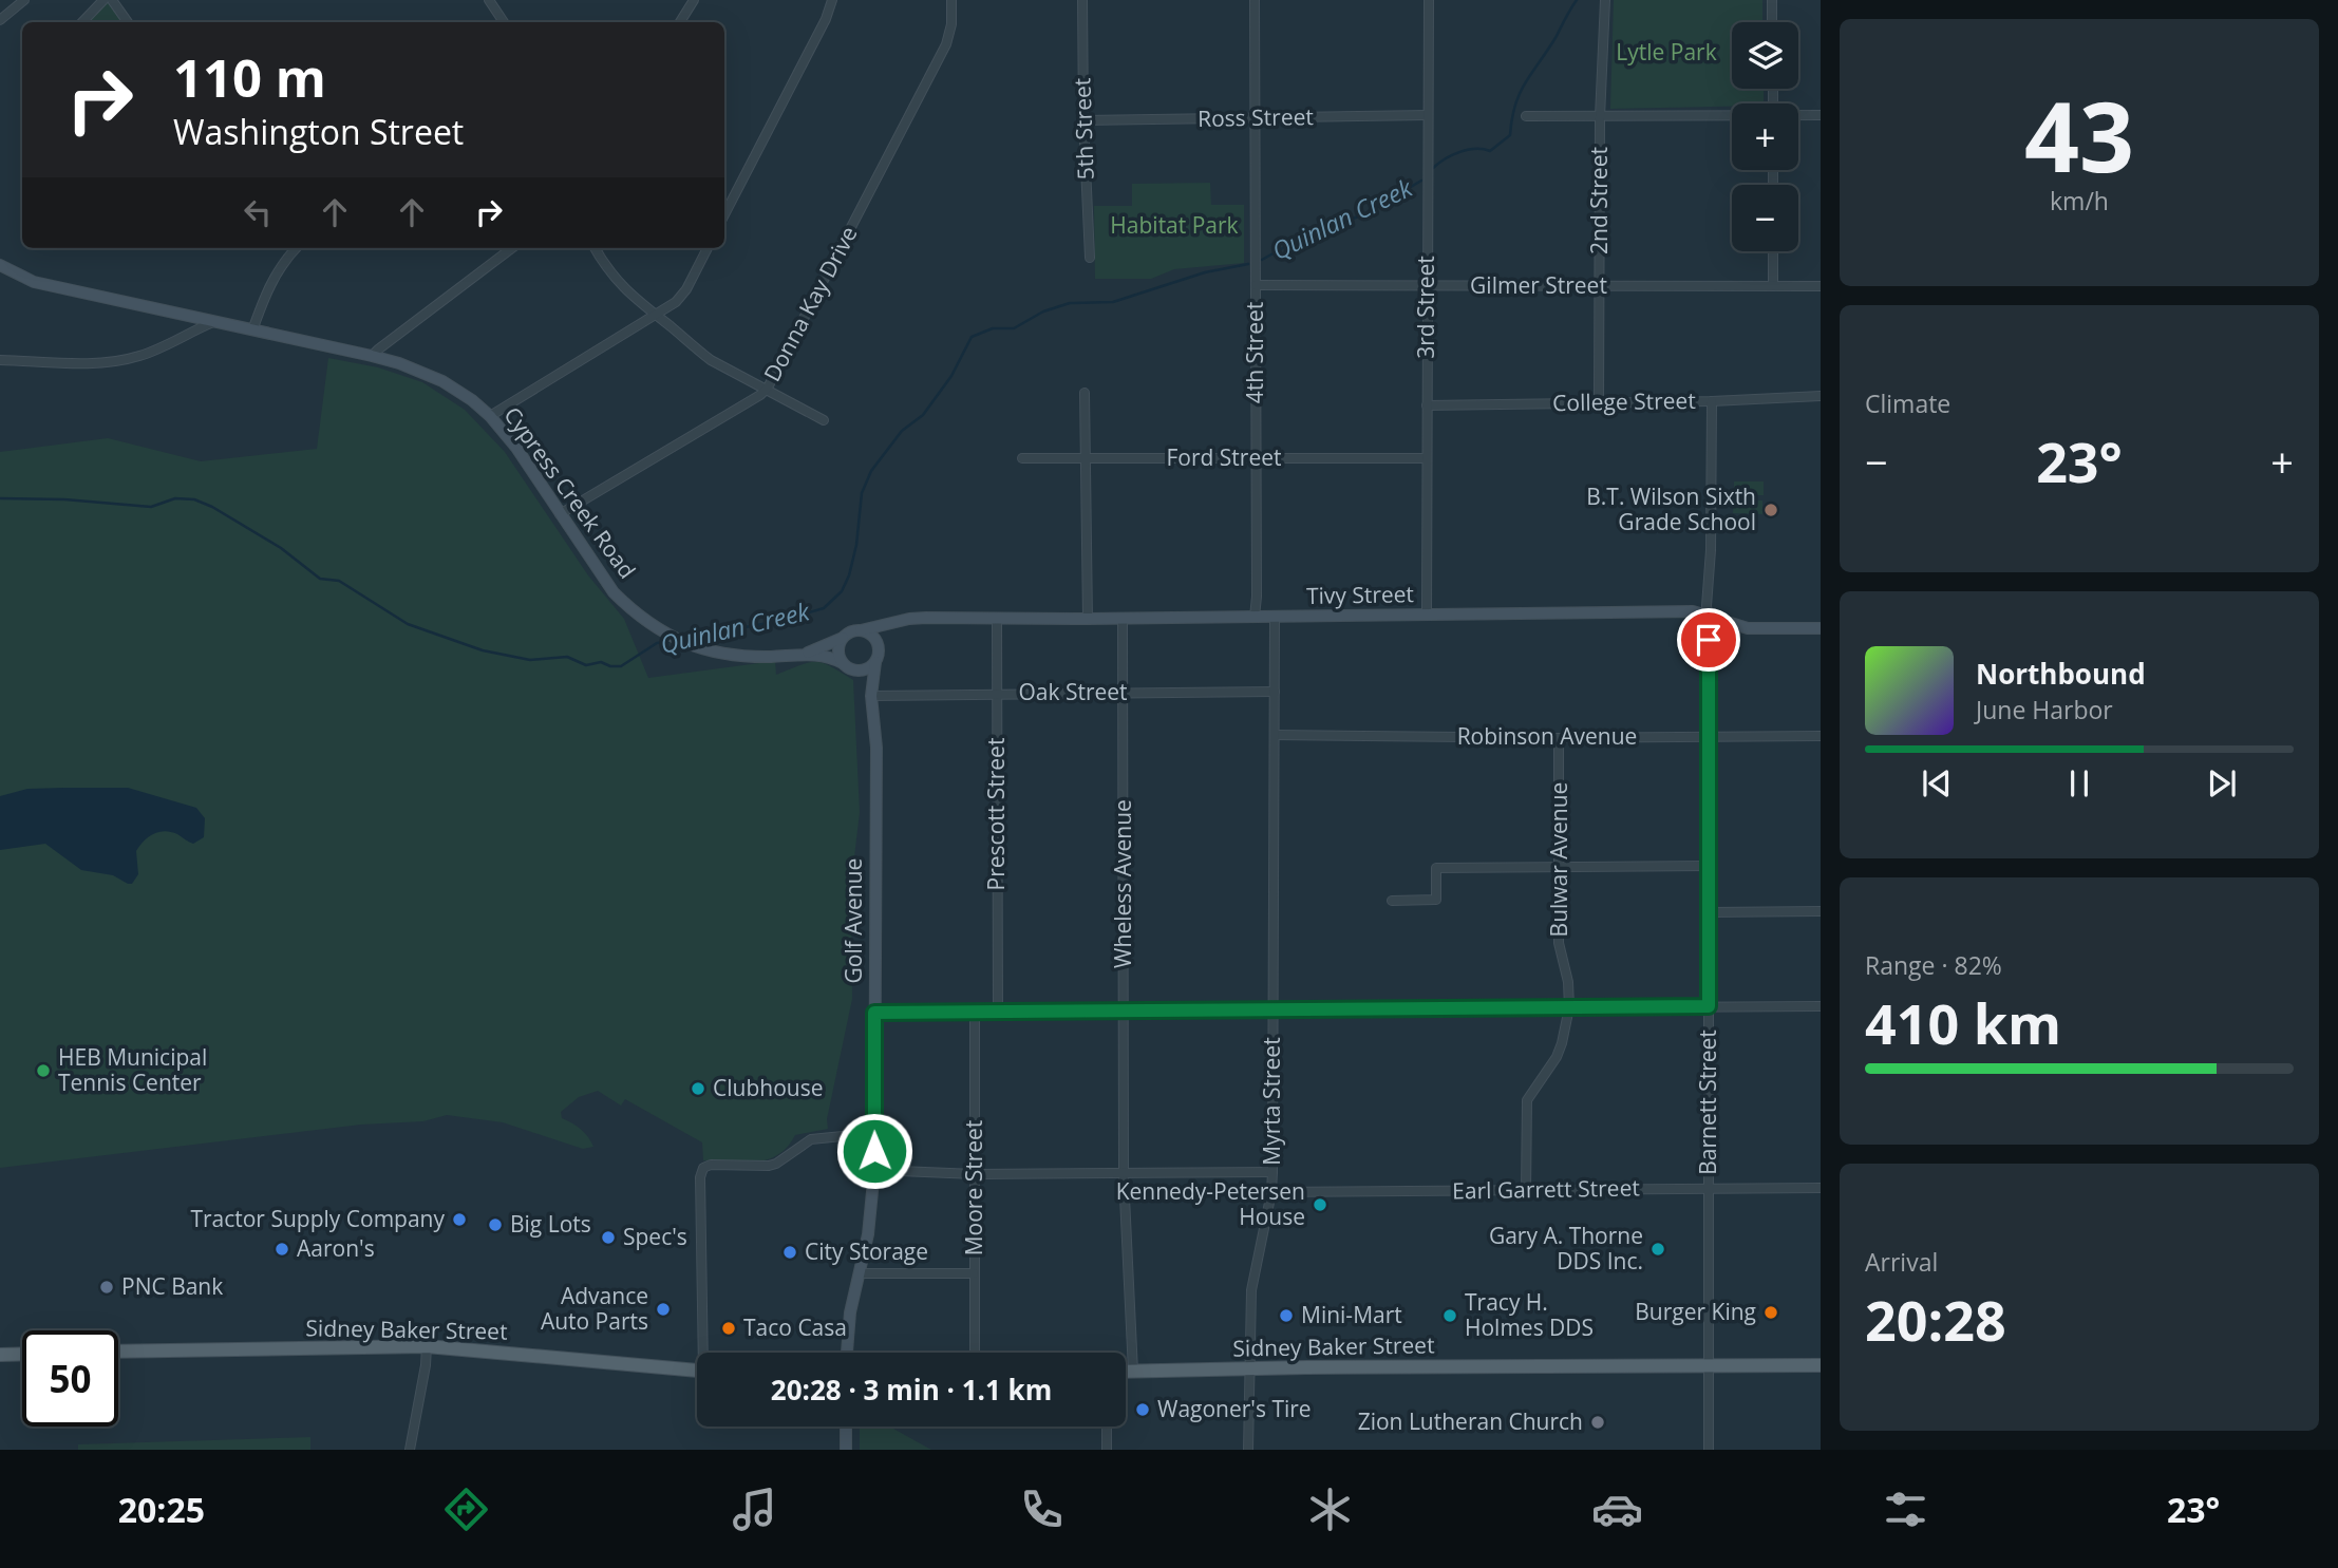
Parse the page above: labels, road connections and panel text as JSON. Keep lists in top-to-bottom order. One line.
{"streets":{"main road":["Cypress Creek Road","Tivy Street","Golf Avenue","Sidney Baker Street"],"street":["Ross Street","5th Street","2nd Street","Gilmer Street","Donna Kay Drive","3rd Street","4th Street","College Street","Ford Street","Oak Street","Robinson Avenue","Prescott Street","Bulwar Avenue","Wheless Avenue","Myrta Street","Barnett Street","Moore Street","Earl Garrett Street"]},"crossings":[["Ross Street","5th Street"],["Ross Street","3rd Street"],["Ross Street","4th Street"],["2nd Street","Gilmer Street"],["2nd Street","College Street"],["Gilmer Street","3rd Street"],["Gilmer Street","4th Street"],["Donna Kay Drive","Cypress Creek Road"],["3rd Street","College Street"],["3rd Street","Ford Street"],["3rd Street","Tivy Street"],["4th Street","Ford Street"],["4th Street","Tivy Street"],["College Street","Barnett Street"],["Cypress Creek Road","Tivy Street"],["Cypress Creek Road","Golf Avenue"],["Tivy Street","Prescott Street"],["Tivy Street","Wheless Avenue"],["Tivy Street","Golf Avenue"],["Tivy Street","Myrta Street"],["Tivy Street","Barnett Street"],["Oak Street","Prescott Street"],["Oak Street","Wheless Avenue"],["Oak Street","Golf Avenue"],["Oak Street","Myrta Street"],["Robinson Avenue","Bulwar Avenue"],["Robinson Avenue","Myrta Street"],["Robinson Avenue","Barnett Street"],["Bulwar Avenue","Earl Garrett Street"],["Wheless Avenue","Sidney Baker Street"],["Myrta Street","Earl Garrett Street"],["Myrta Street","Sidney Baker Street"],["Barnett Street","Earl Garrett Street"],["Barnett Street","Sidney Baker Street"]],"water":["Quinlan Creek"],"parks":["Lytle Park","Habitat Park"],"places":["B.T. Wilson Sixth Grade School","HEB Municipal Tennis Center","Clubhouse","Kennedy-Petersen House","Tractor Supply Company","Big Lots","Spec's","Aaron's","Gary A. Thorne DDS Inc.","City Storage","PNC Bank","Advance Auto Parts","Burger King","Mini-Mart","Tracy H. Holmes DDS","Taco Casa","Wagoner's Tire","Zion Lutheran Church"],"page":{"tile":[["43","km/h"],"Climate",["Range · 82%","410 km"],["Arrival","20:28"]],"map_buttons":["+","−"],"turn":["110 m","Washington Street"],"heat":["−","23°","+"],"song":["Northbound","June Harbor"],"limit":"50","trip":"20:28 · 3 min · 1.1 km","tabs":["20:25","23°"]}}
